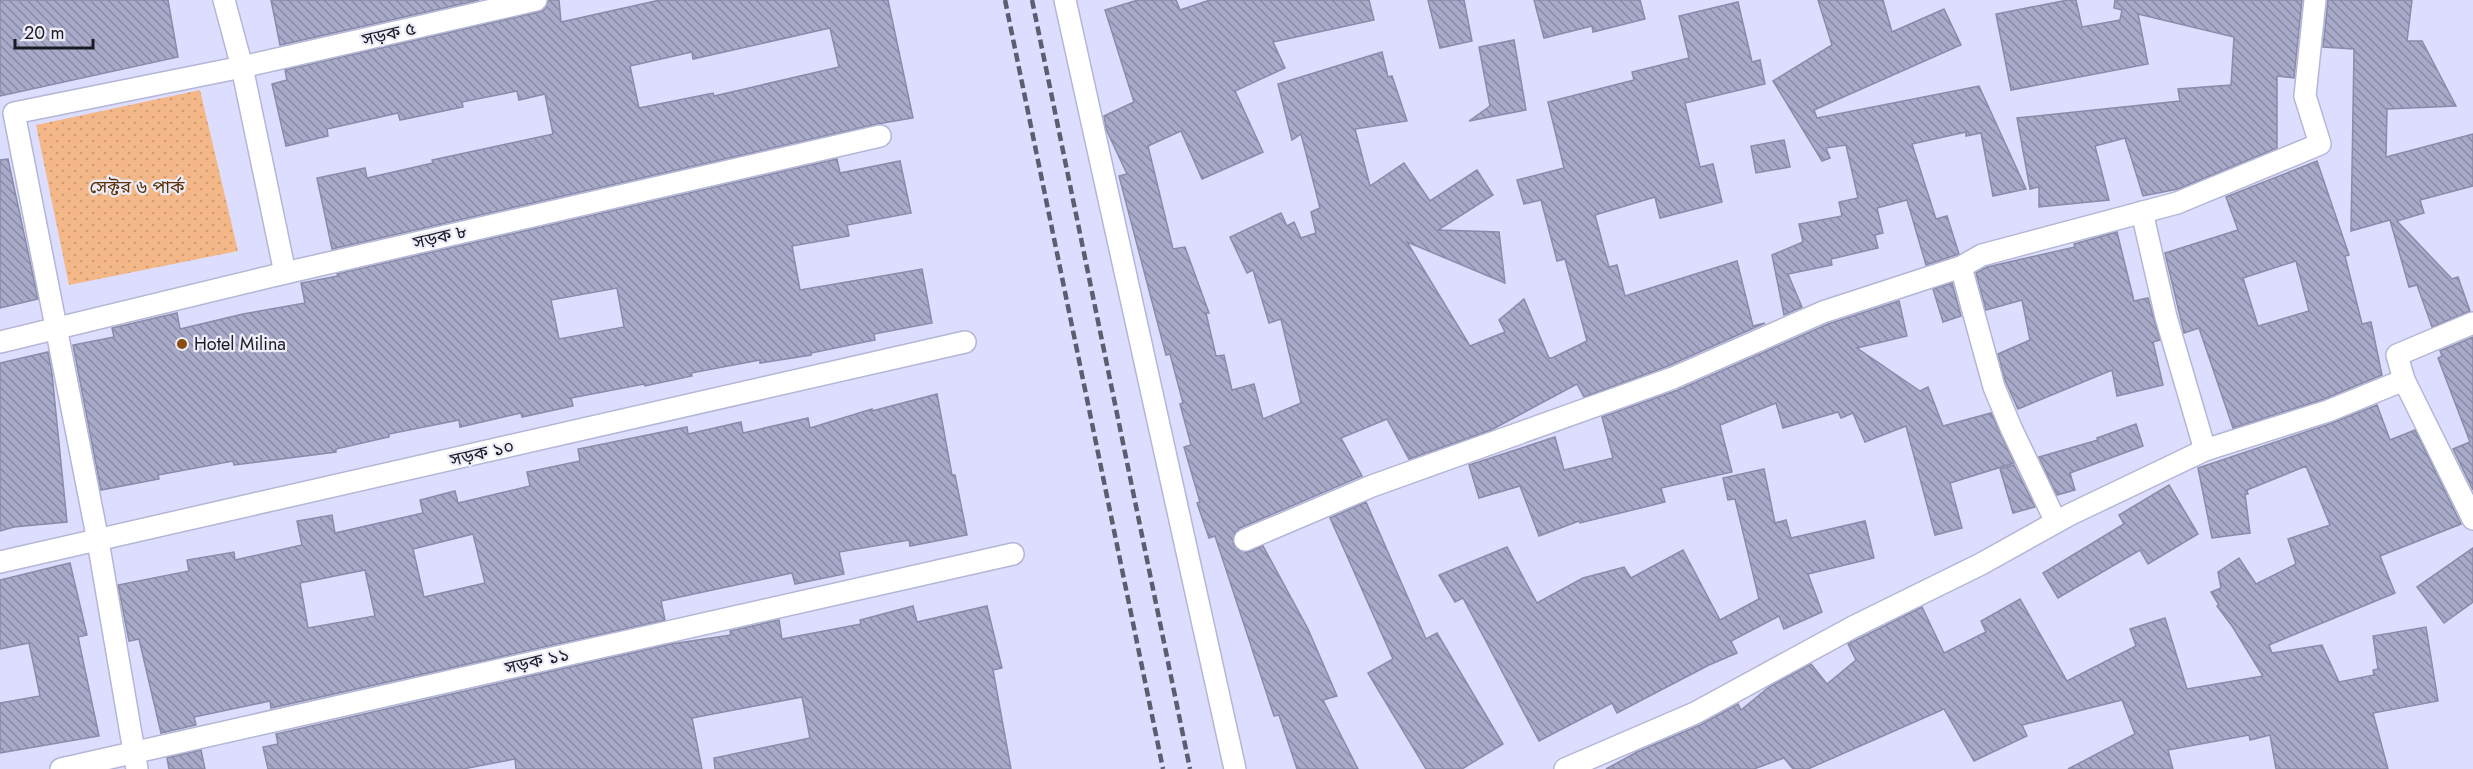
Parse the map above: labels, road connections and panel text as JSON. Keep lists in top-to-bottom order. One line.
{"streets":{"street":["সড়ক ৫","সড়ক ৮","সড়ক ১০","সড়ক ১১"]},"crossings":[["সড়ক ৫","সড়ক ৮"]],"parks":["সেক্টর ৬ পার্ক"],"places":["Hotel Milina"],"scale_bar":"20 m"}
